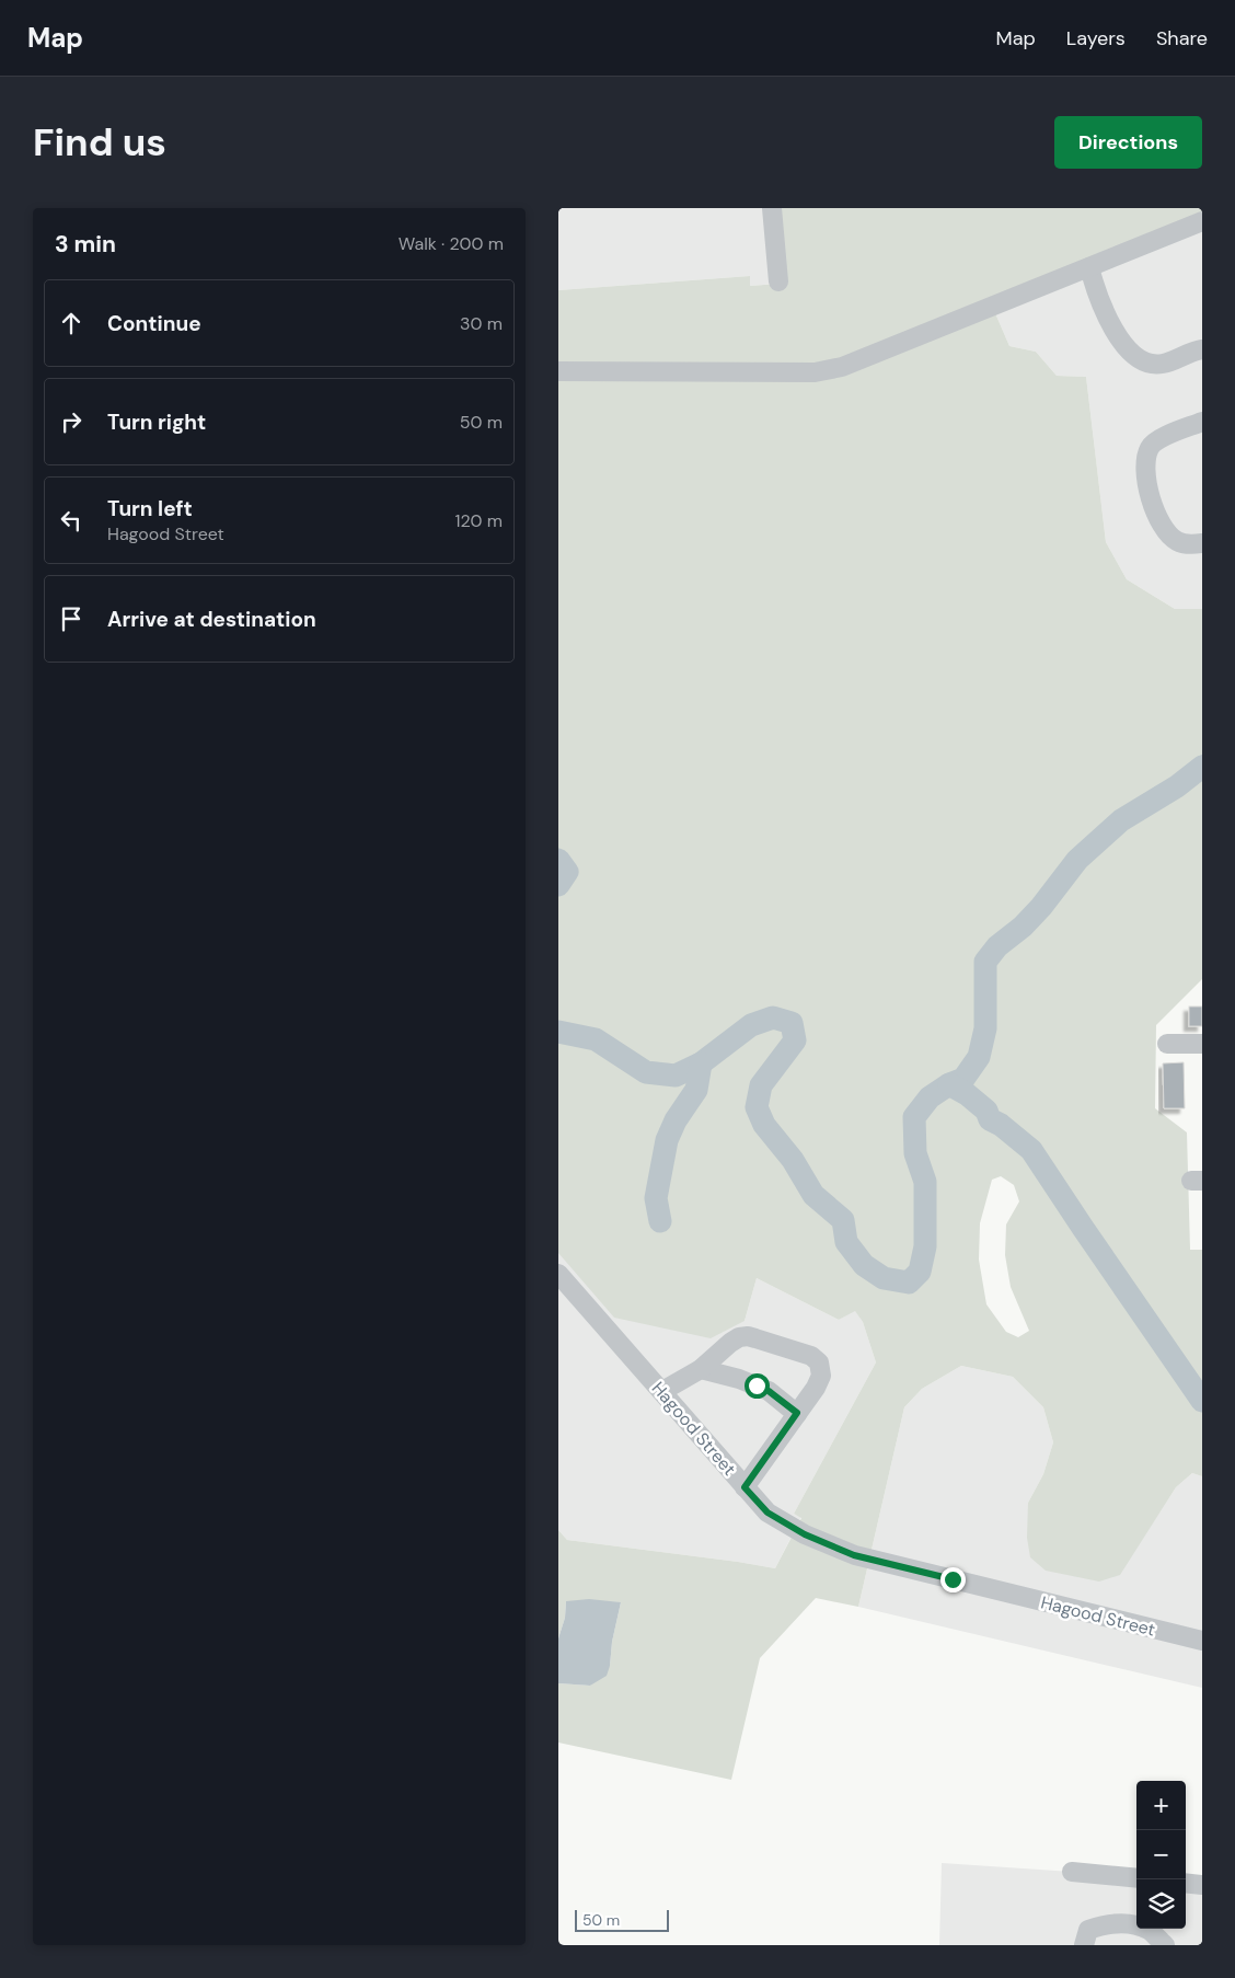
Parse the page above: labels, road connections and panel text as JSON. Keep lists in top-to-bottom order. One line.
{"streets":{"street":["Hagood Street"]},"scale_bar":"50 m","page":{"header":"Map","nav":["Map","Layers","Share"],"buttons":"Directions","title":"Find us","heading":["3 min","Walk · 200 m"],"list":[["Continue","30 m"],["Turn right","50 m"],["Turn left","Hagood Street","120 m"],"Arrive at destination"],"map_buttons":["+","−"],"scale":"50 m"}}
